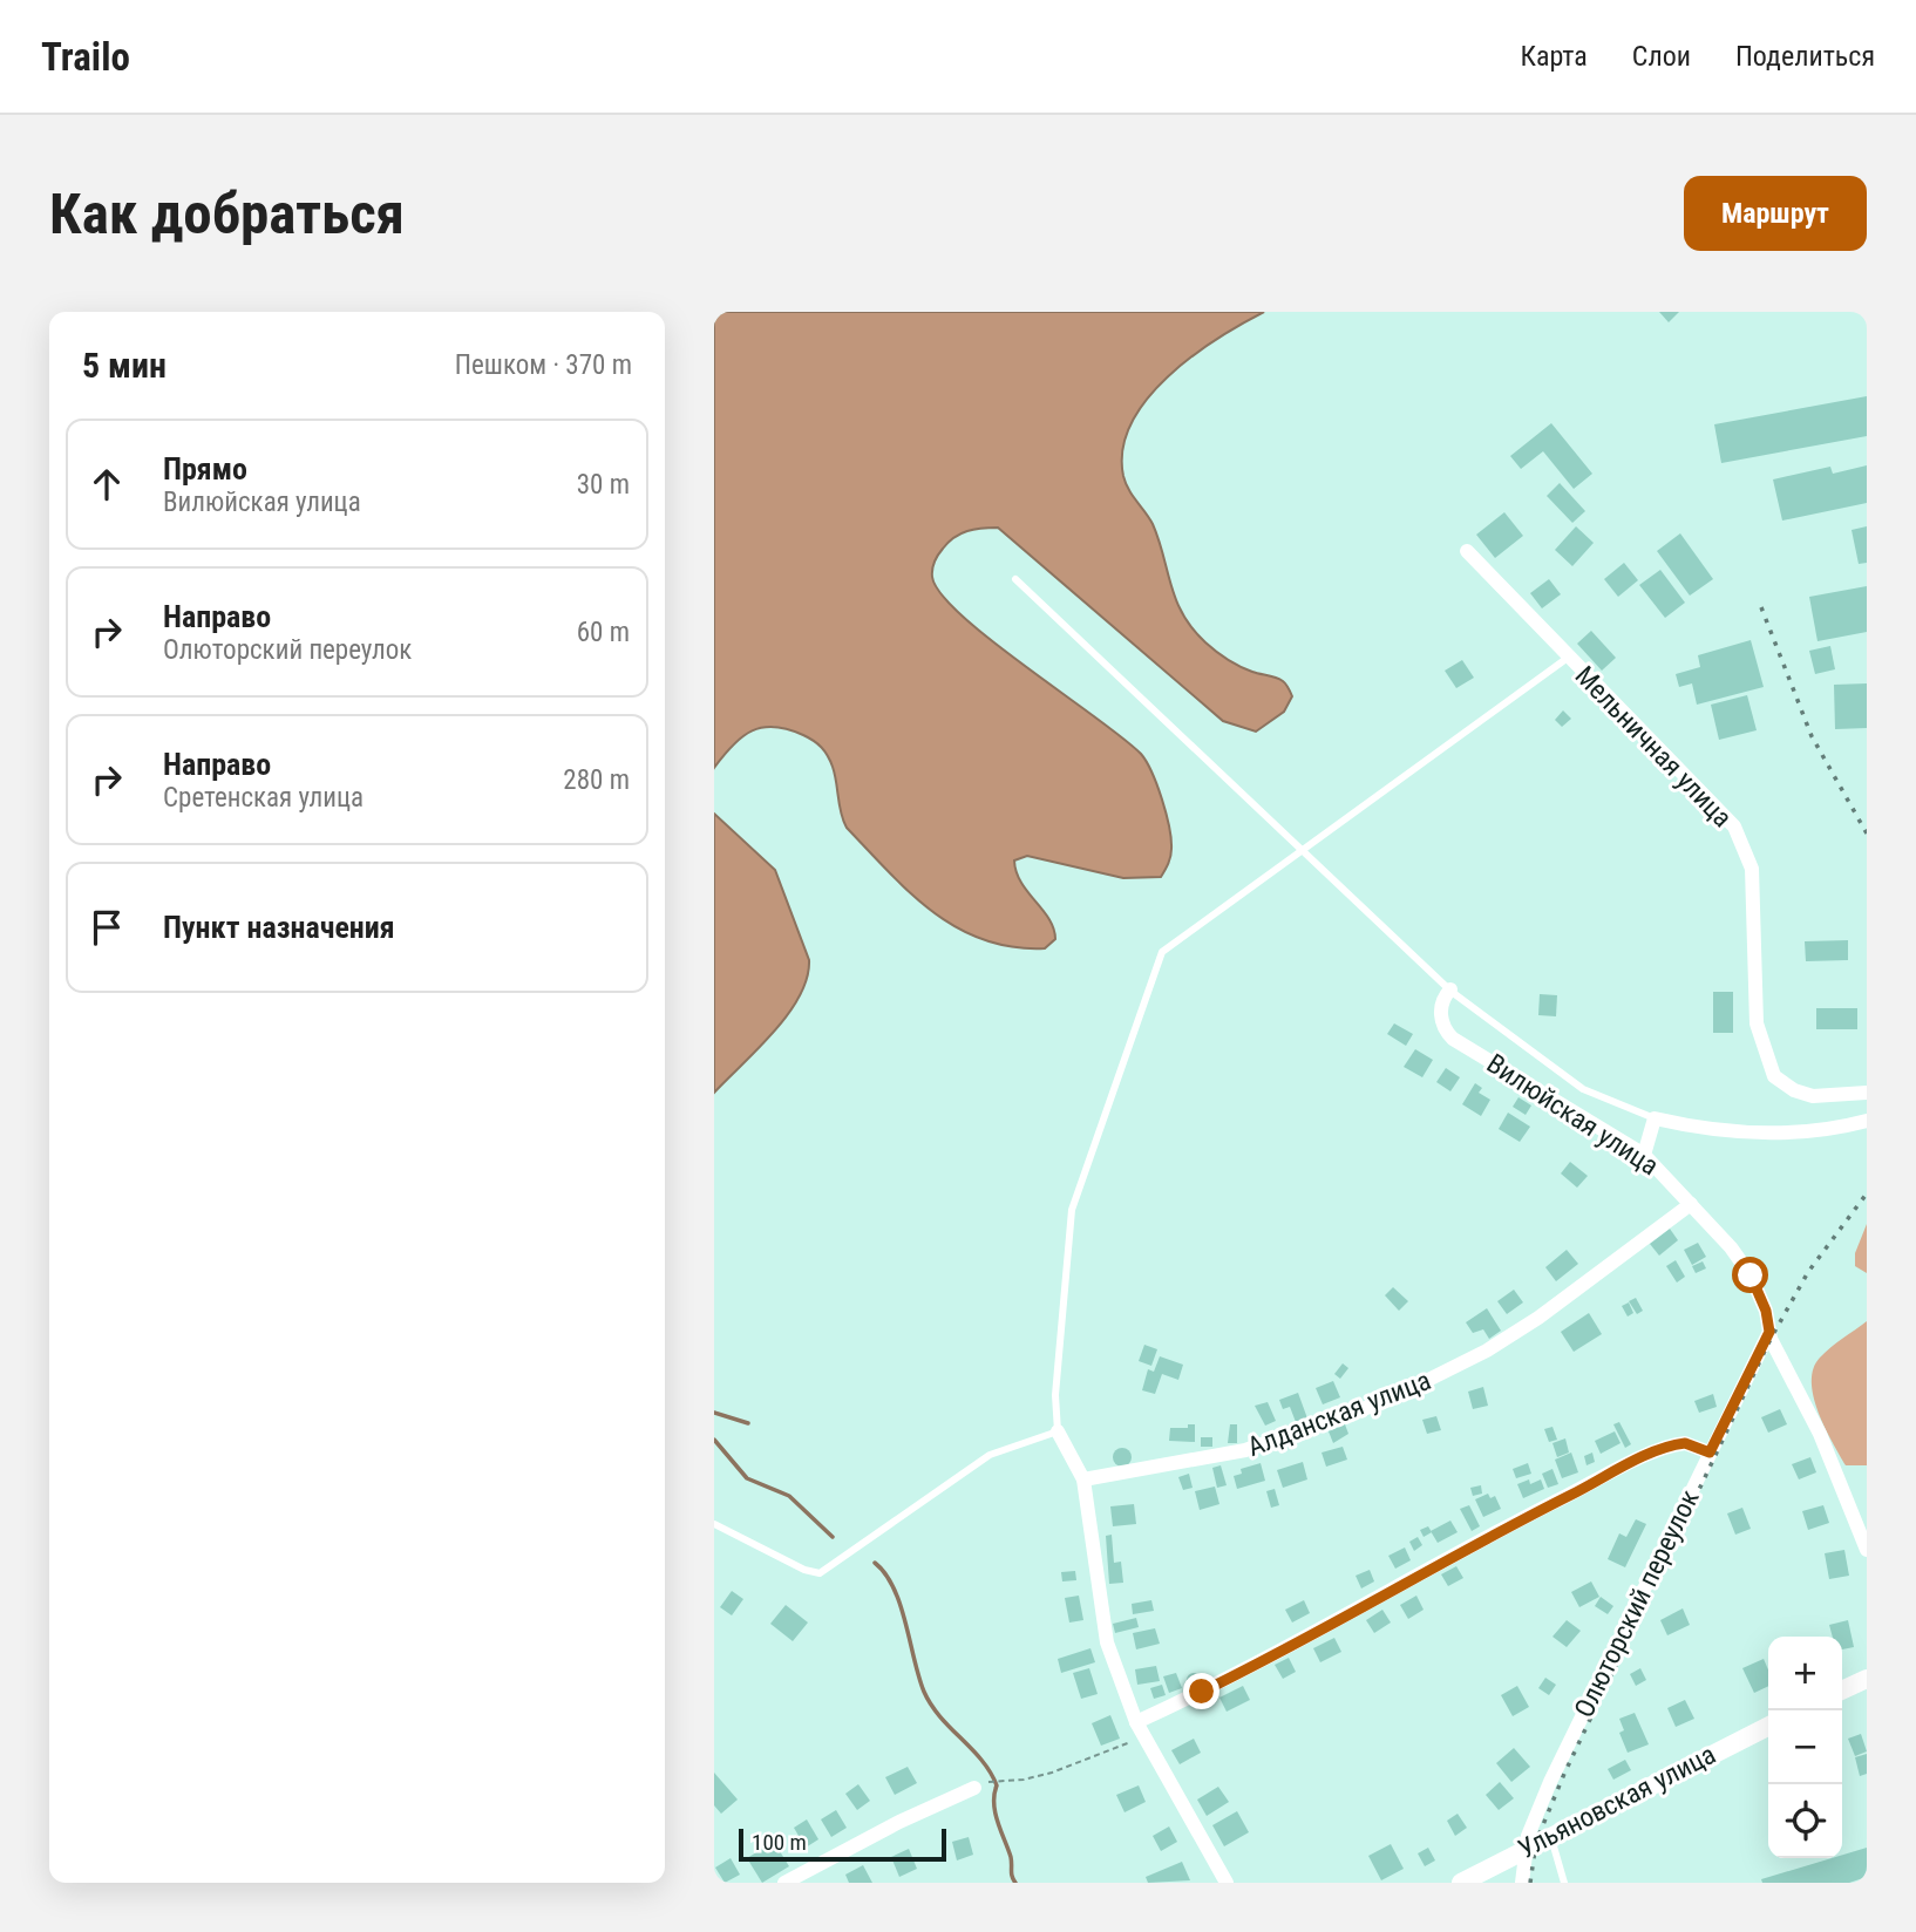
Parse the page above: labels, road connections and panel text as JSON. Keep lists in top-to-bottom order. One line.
{"streets":{"street":["Мельничная улица","Вилюйская улица","Алданская улица","Олюторский переулок","Ульяновская улица"]},"crossings":[["Вилюйская улица","Алданская улица"],["Вилюйская улица","Олюторский переулок"],["Олюторский переулок","Ульяновская улица"]],"scale_bar":"100 m","page":{"header":"Trailo","nav":["Карта","Слои","Поделиться"],"buttons":"Маршрут","title":"Как добраться","heading":["5 мин","Пешком · 370 m"],"list":[["Прямо","Вилюйская улица","30 m"],["Направо","Олюторский переулок","60 m"],["Направо","Сретенская улица","280 m"],"Пункт назначения"],"map_buttons":["+","−"],"scale":"100 m"}}
